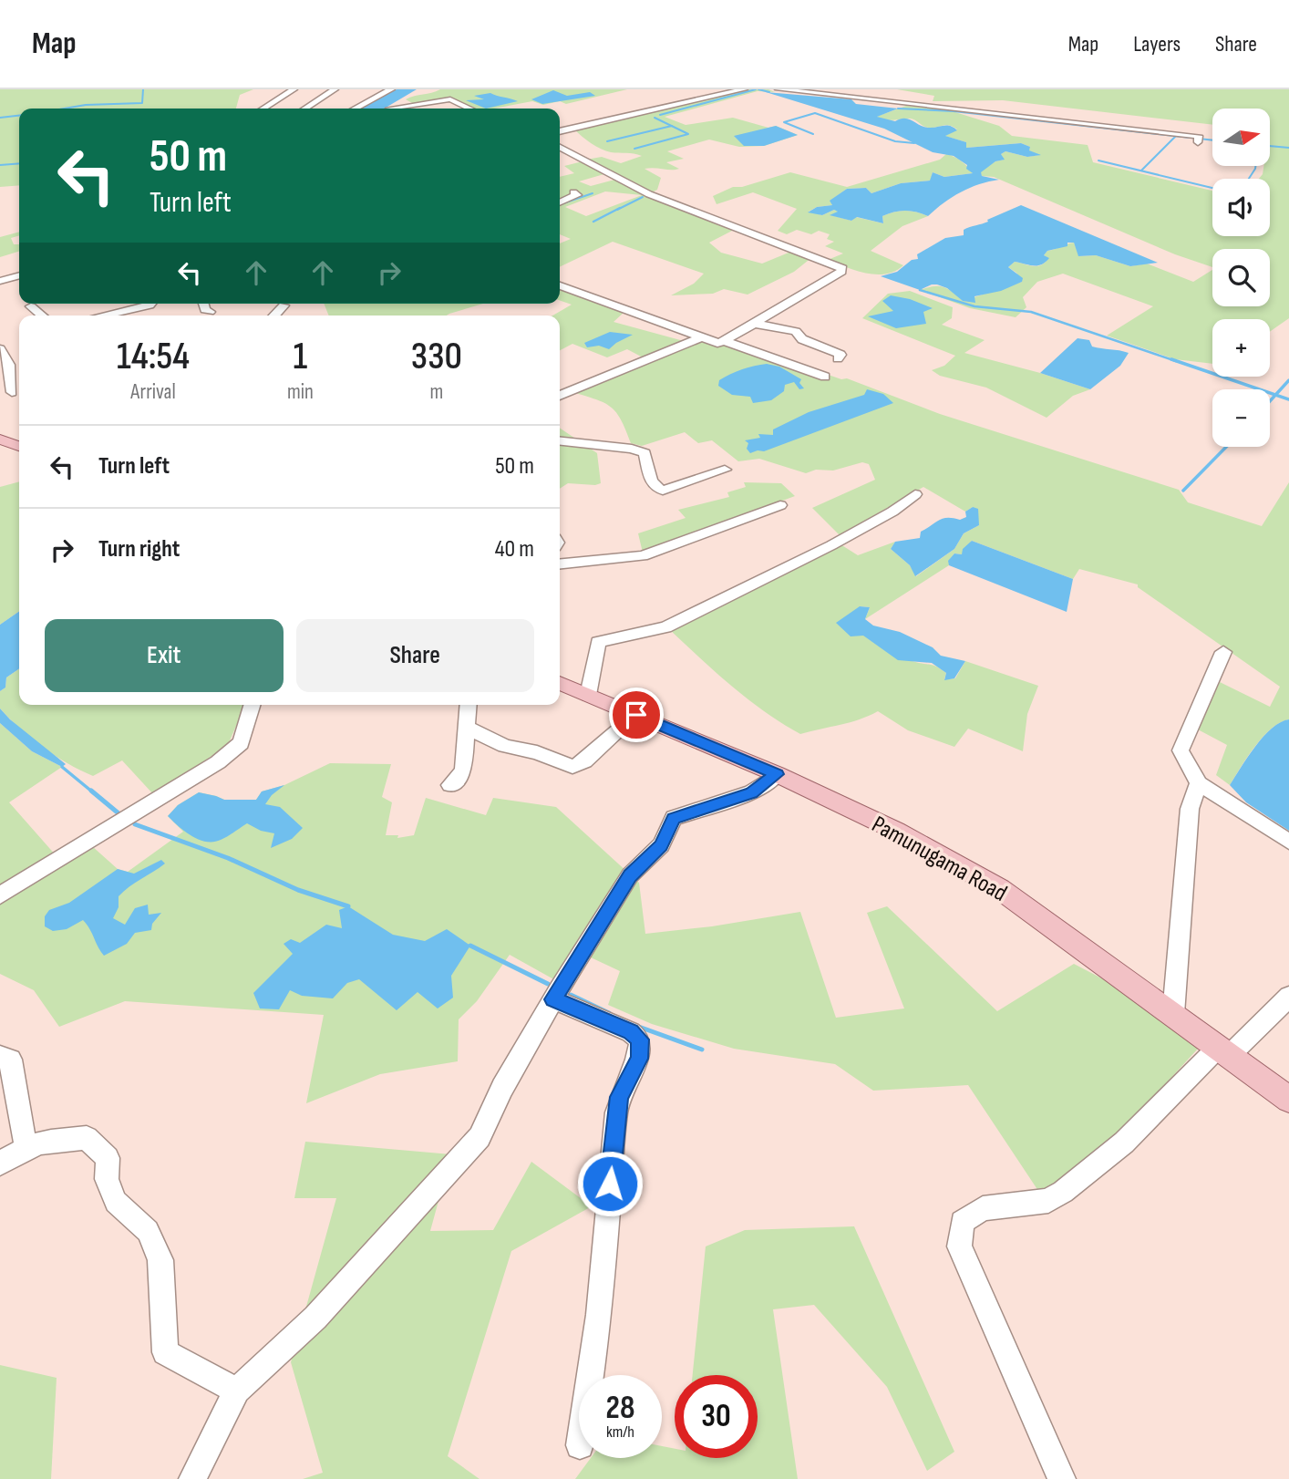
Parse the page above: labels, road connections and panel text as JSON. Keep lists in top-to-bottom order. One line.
{"streets":{"main road":["Pamunugama Road"]},"north":"right","page":{"header":"Map","nav":["Map","Layers","Share"],"map_buttons":["+","−"],"turn":["50 m","Turn left"],"eta":["14:54","Arrival","1","min","330","m"],"list":[{"name":"Turn left","value":"50 m"},{"name":"Turn right","value":"40 m"}],"buttons":["Exit","Share"],"speed":"28 km/h","limit":"30"}}
